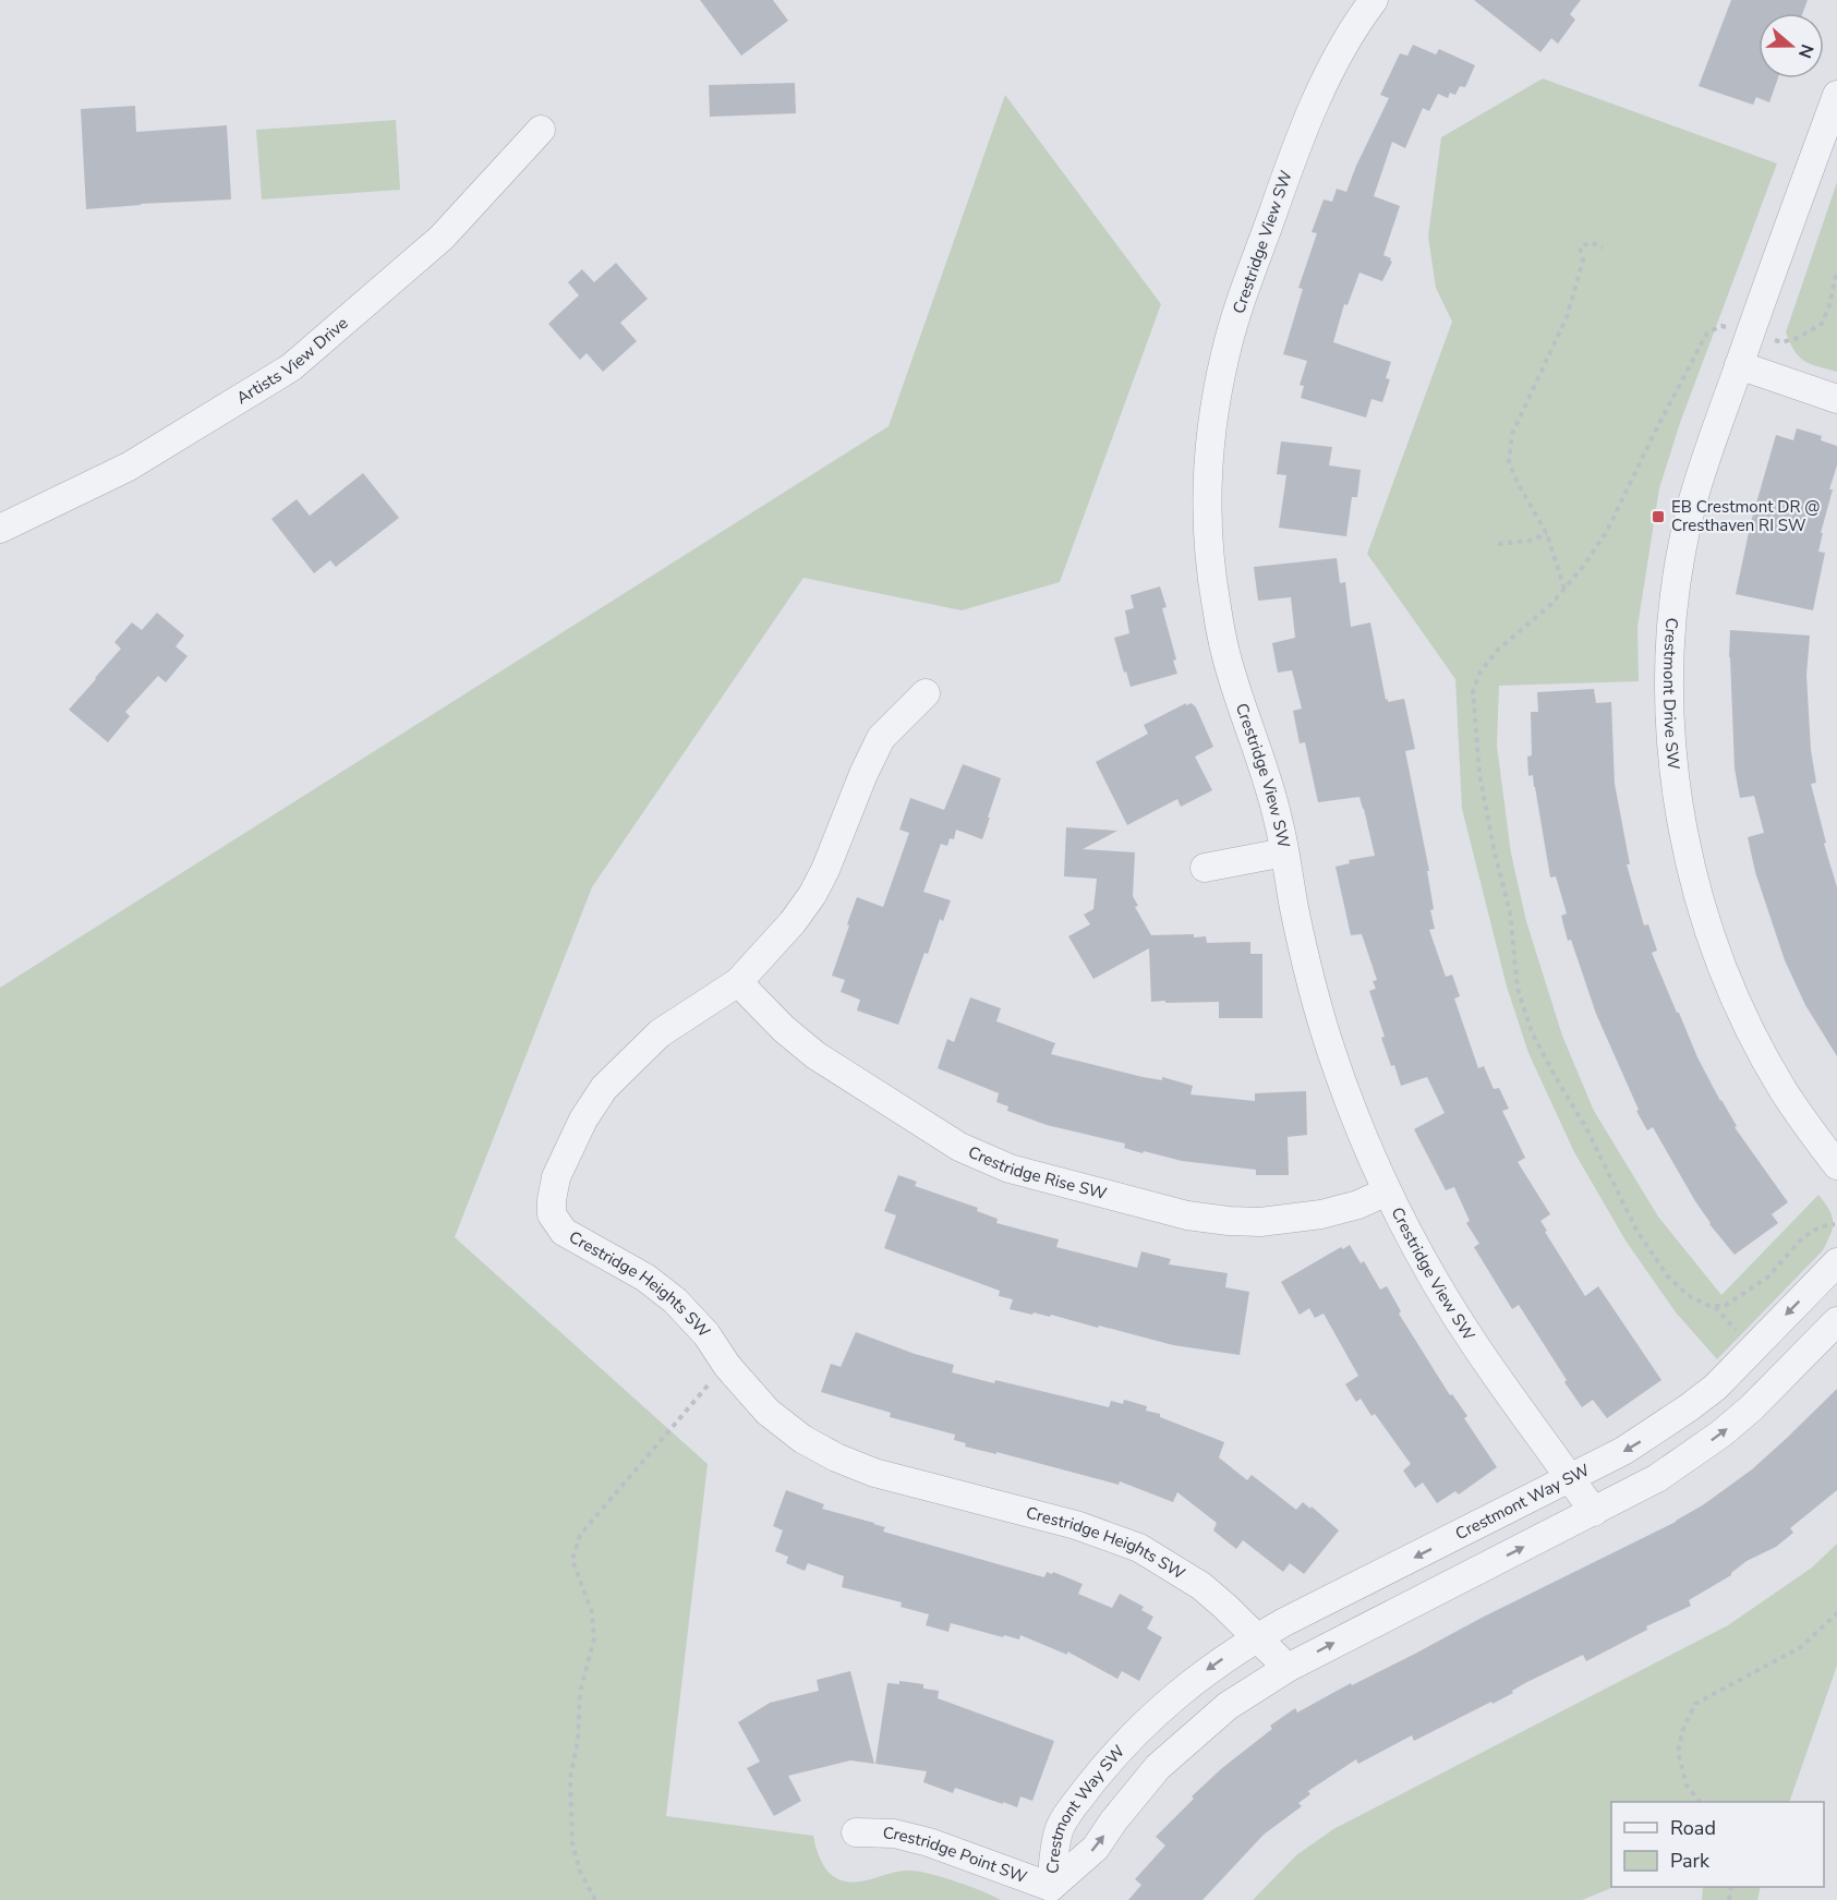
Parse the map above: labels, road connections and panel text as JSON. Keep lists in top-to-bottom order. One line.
{"streets":{"street":["Crestridge View SW","Artists View Drive","Crestmont Drive SW","Crestridge Rise SW","Crestridge Heights SW","Crestmont Way SW","Crestridge Point SW"]},"crossings":[["Crestridge View SW","Crestridge Rise SW"],["Crestridge View SW","Crestmont Way SW"],["Crestridge Rise SW","Crestridge Heights SW"],["Crestridge Heights SW","Crestmont Way SW"],["Crestmont Way SW","Crestridge Point SW"]],"places":{"transit":["EB Crestmont DR @ Cresthaven RI SW"]},"legend":["Road","Park"],"north":"right"}
